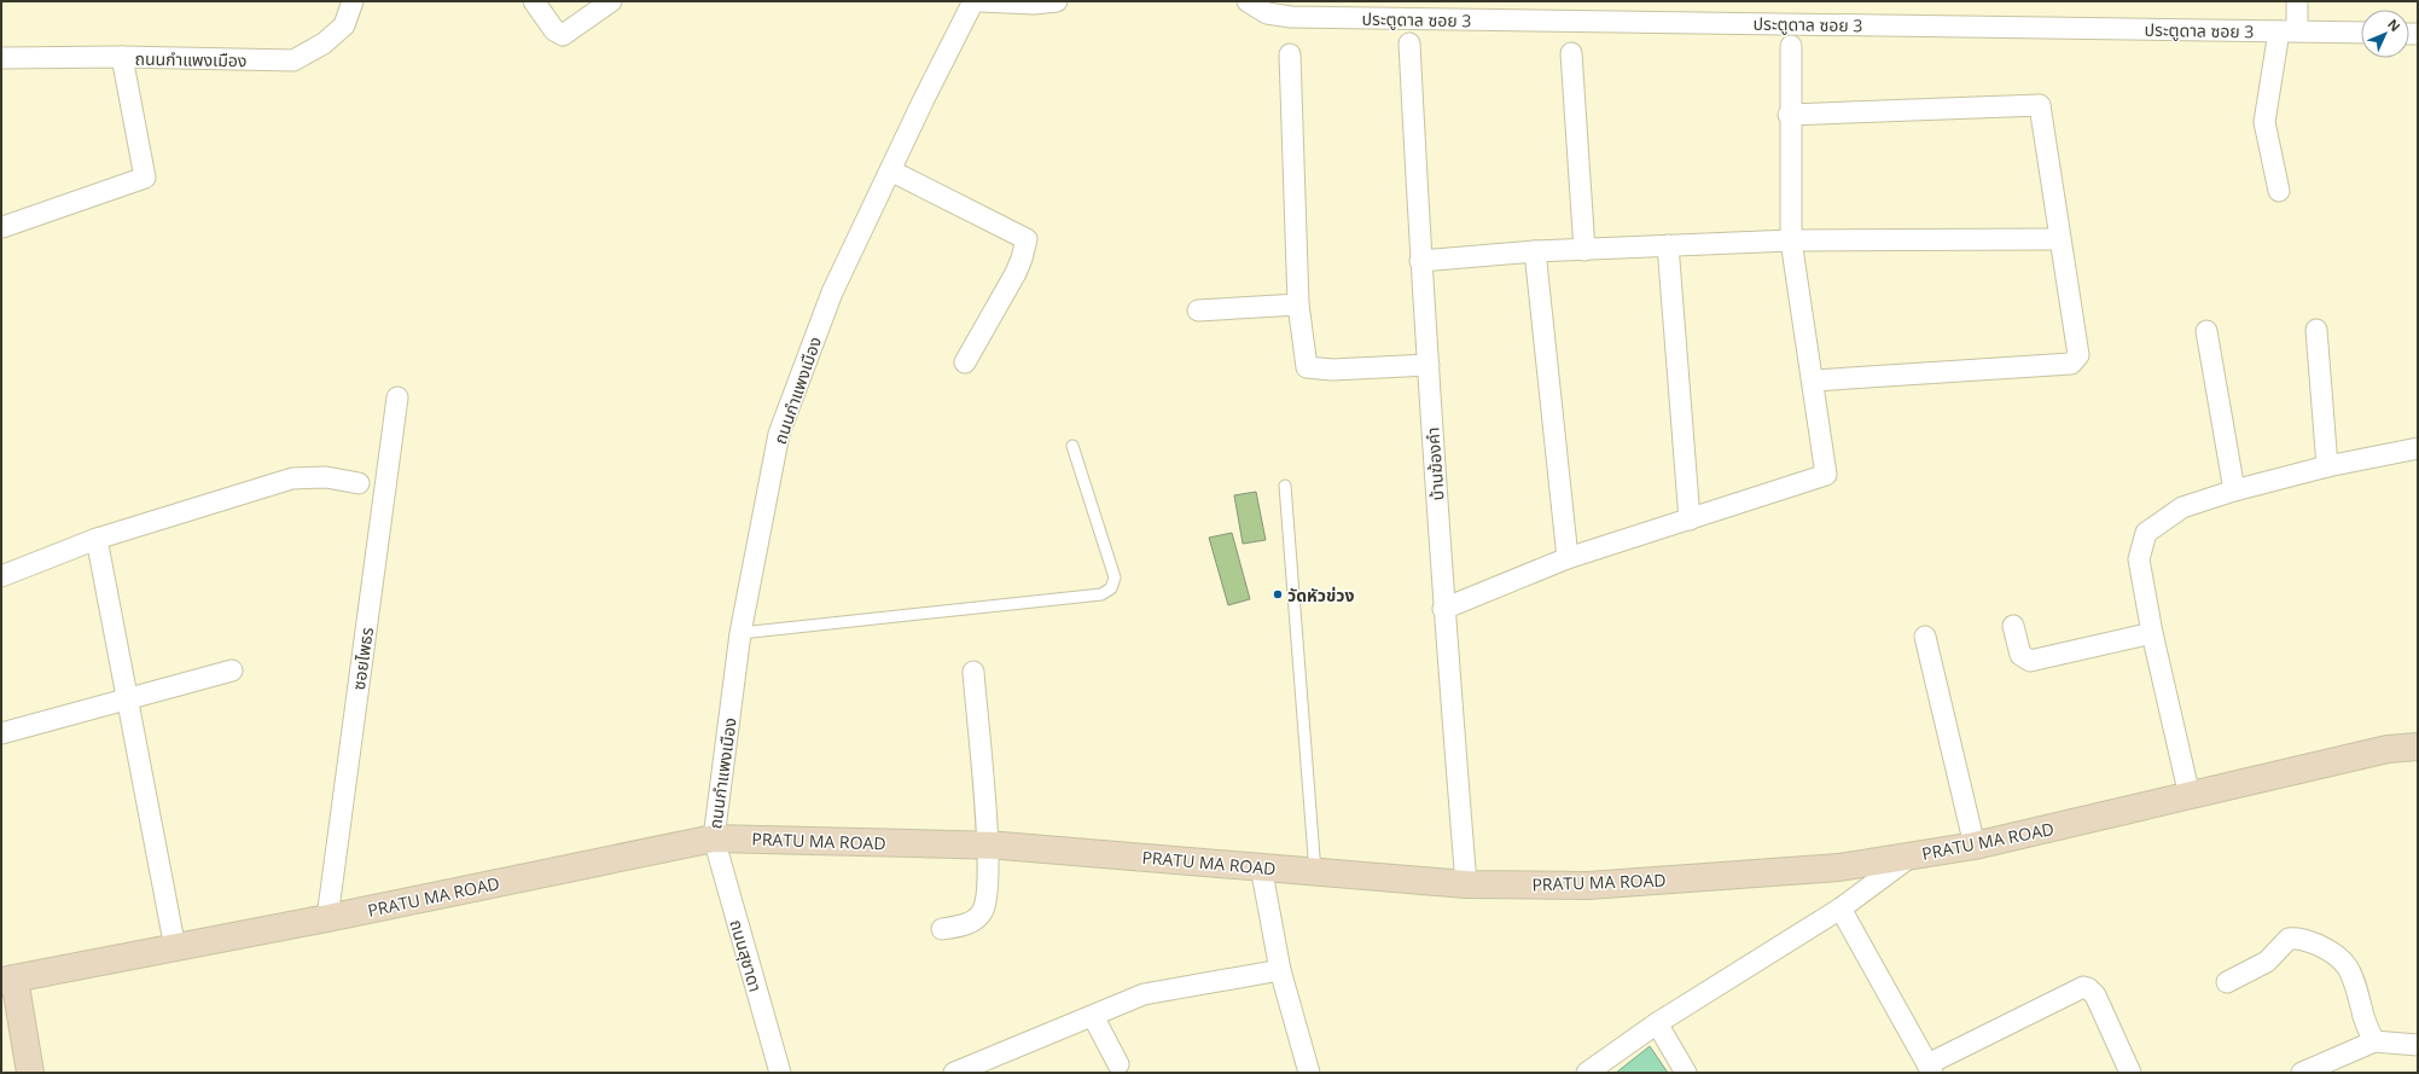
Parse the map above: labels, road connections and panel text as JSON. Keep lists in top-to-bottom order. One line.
{"streets":{"main road":["PRATU MA ROAD"],"street":["ประตูดาล ซอย 3","ถนนกำแพงเมือง","บ้านฆ้องคำ","ซอยไพธร","ถนนสุชาดา"]},"crossings":[["ถนนกำแพงเมือง","PRATU MA ROAD"],["ถนนกำแพงเมือง","ถนนสุชาดา"],["บ้านฆ้องคำ","PRATU MA ROAD"],["ซอยไพธร","PRATU MA ROAD"],["PRATU MA ROAD","ถนนสุชาดา"]],"places":["วัดหัวข่วง"],"north":"top right"}
